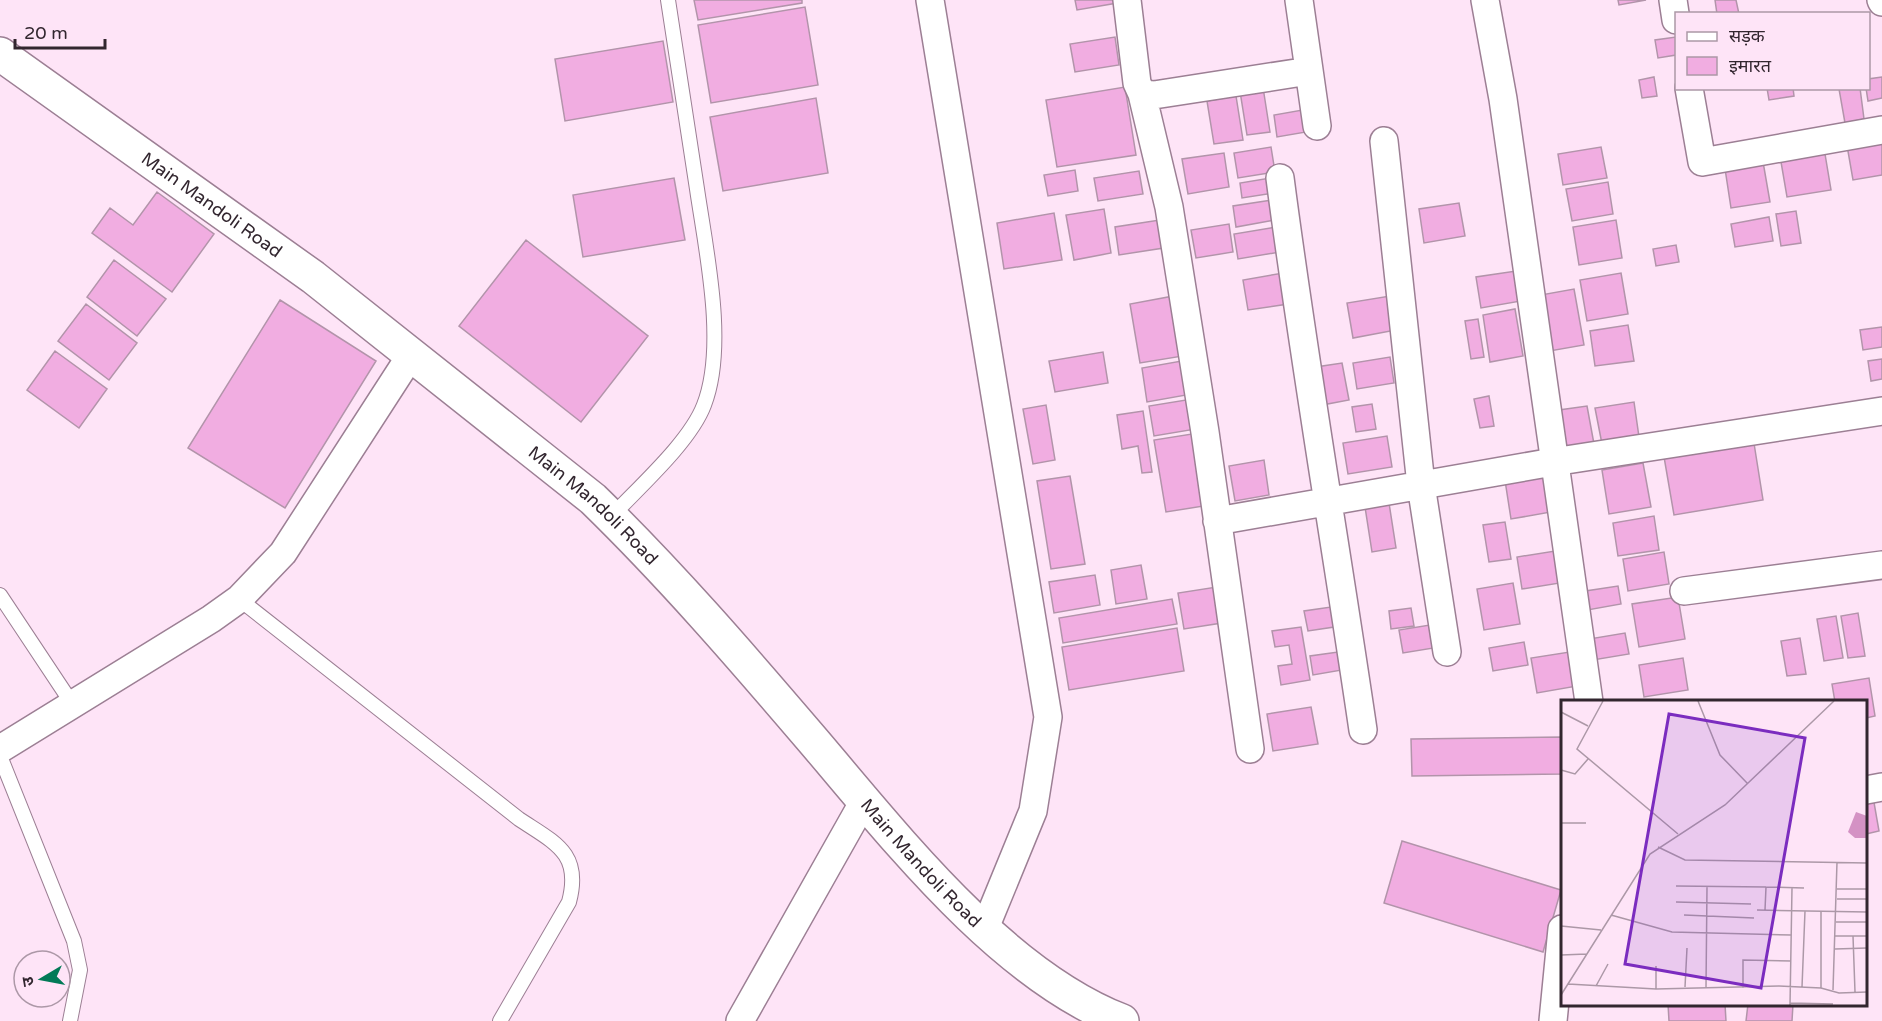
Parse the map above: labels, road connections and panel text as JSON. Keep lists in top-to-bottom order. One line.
{"streets":{"street":["Main Mandoli Road"]},"legend":["सड़क","इमारत"],"scale_bar":"20 m","north":"left"}
